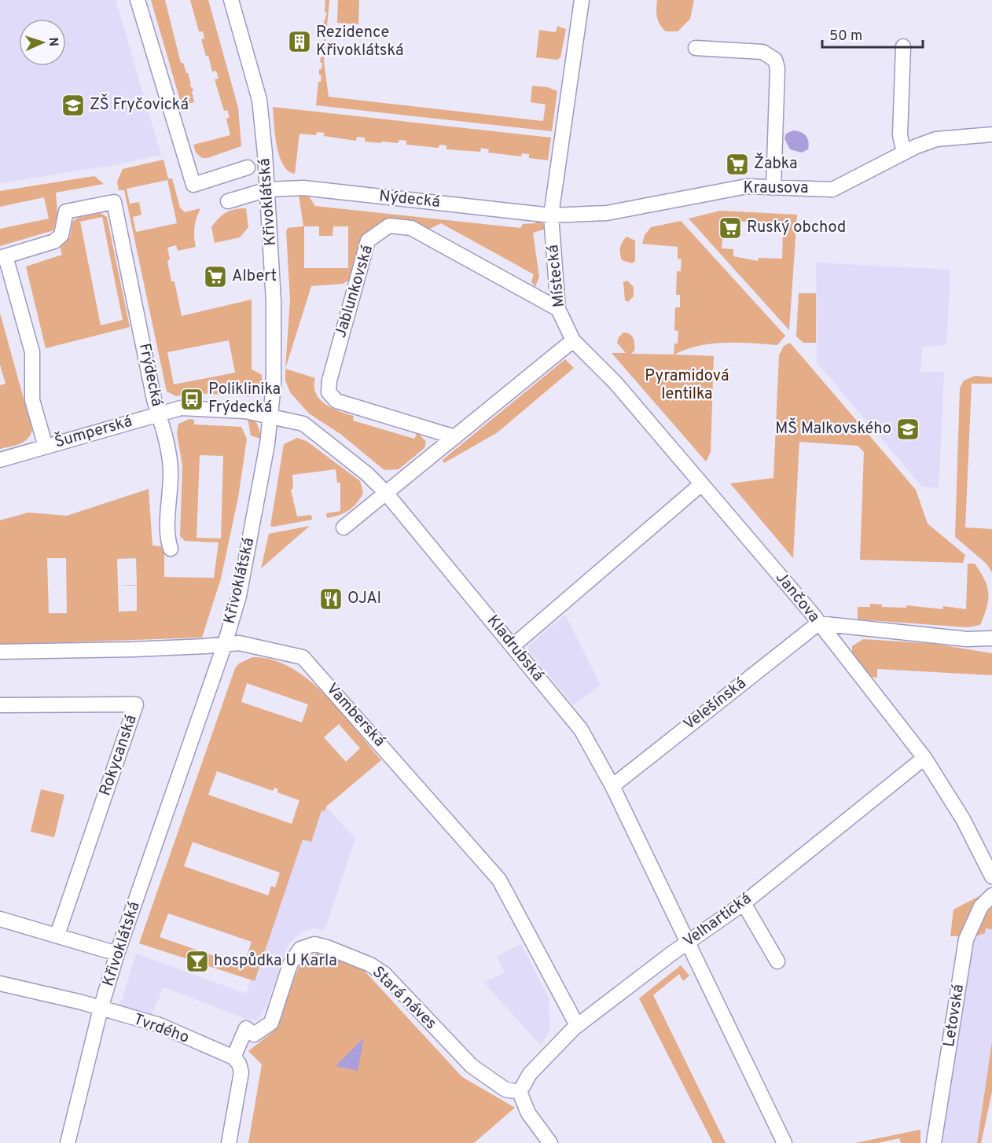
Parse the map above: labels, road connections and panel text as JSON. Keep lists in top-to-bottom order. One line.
{"streets":{"street":["Krausova","Nýdecká","Křivoklátská","Místecká","Jablunkovská","Frýdecká","Šumperská","Jančova","Kladrubská","Velešínská","Vamberská","Rokycanská","Velhartická","Stará náves","Letovská","Tvrdého"]},"crossings":[["Krausova","Nýdecká"],["Krausova","Místecká"],["Nýdecká","Křivoklátská"],["Nýdecká","Místecká"],["Křivoklátská","Šumperská"],["Křivoklátská","Kladrubská"],["Křivoklátská","Vamberská"],["Křivoklátská","Tvrdého"],["Místecká","Jablunkovská"],["Místecká","Jančova"],["Frýdecká","Šumperská"],["Šumperská","Kladrubská"],["Jančova","Velešínská"],["Jančova","Velhartická"],["Kladrubská","Velešínská"],["Kladrubská","Velhartická"],["Vamberská","Velhartická"],["Velhartická","Stará náves"],["Stará náves","Tvrdého"]],"parks":["Pyramidová lentilka"],"places":{"building":["Rezidence Křivoklátská"],"school or university":["ZŠ Fryčovická","MŠ Malkovského"],"supermarket":["Žabka","Ruský obchod","Albert"],"bus stop":["Poliklinika Frýdecká"],"restaurant":["OJAI"],"bar":["hospůdka U Karla"]},"scale_bar":"50 m","north":"right"}
